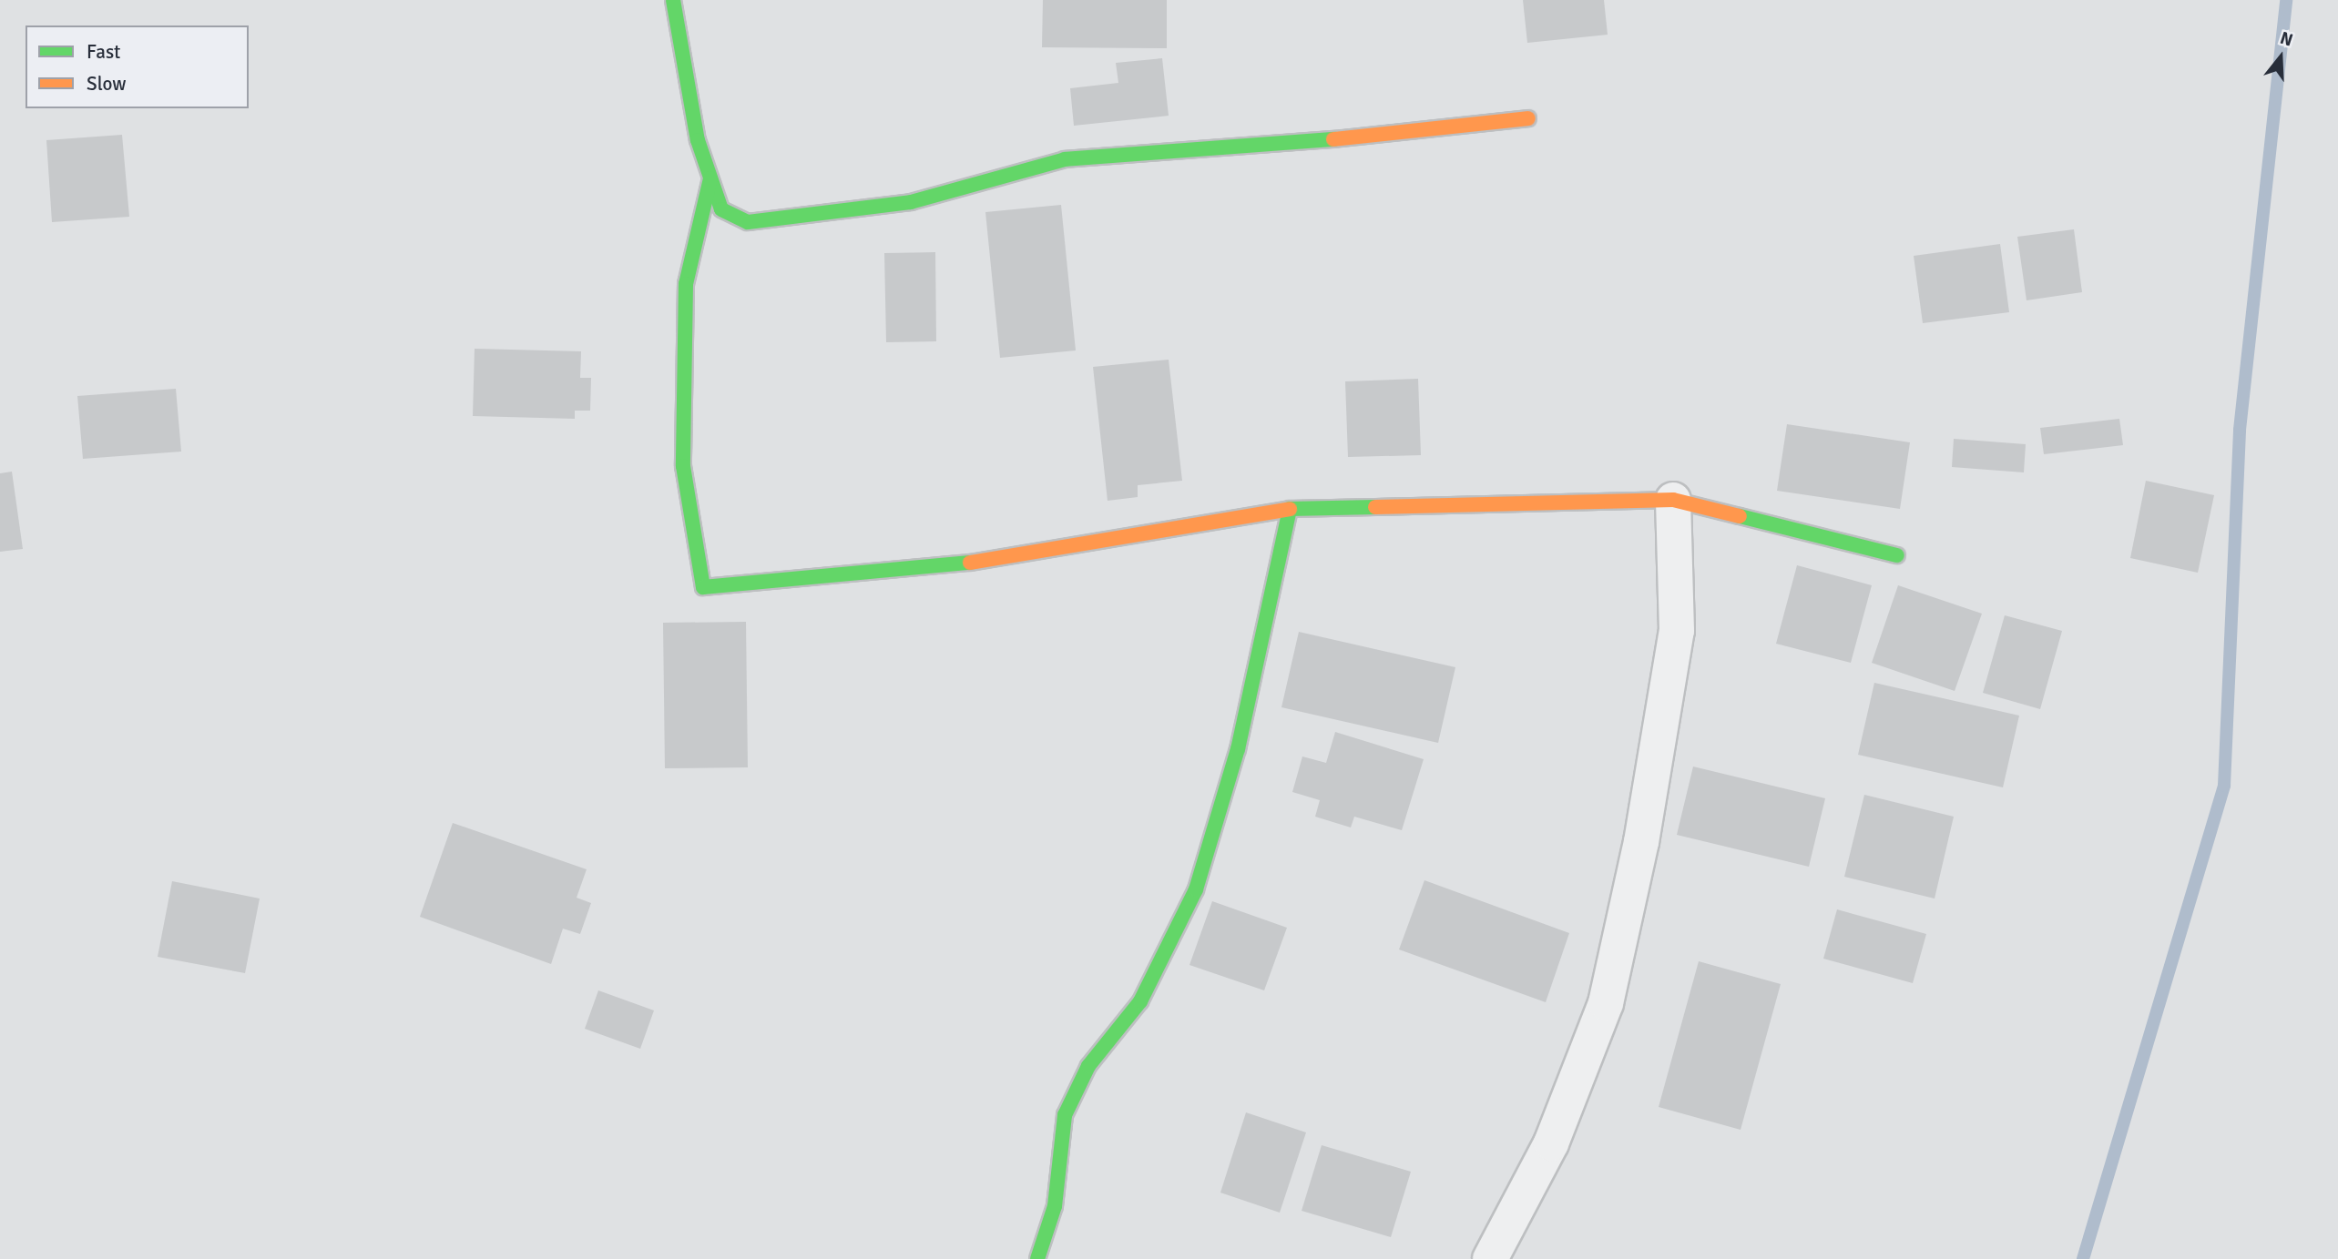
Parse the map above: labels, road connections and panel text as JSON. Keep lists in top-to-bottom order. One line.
{"legend":["Fast","Slow"],"north":"top"}
